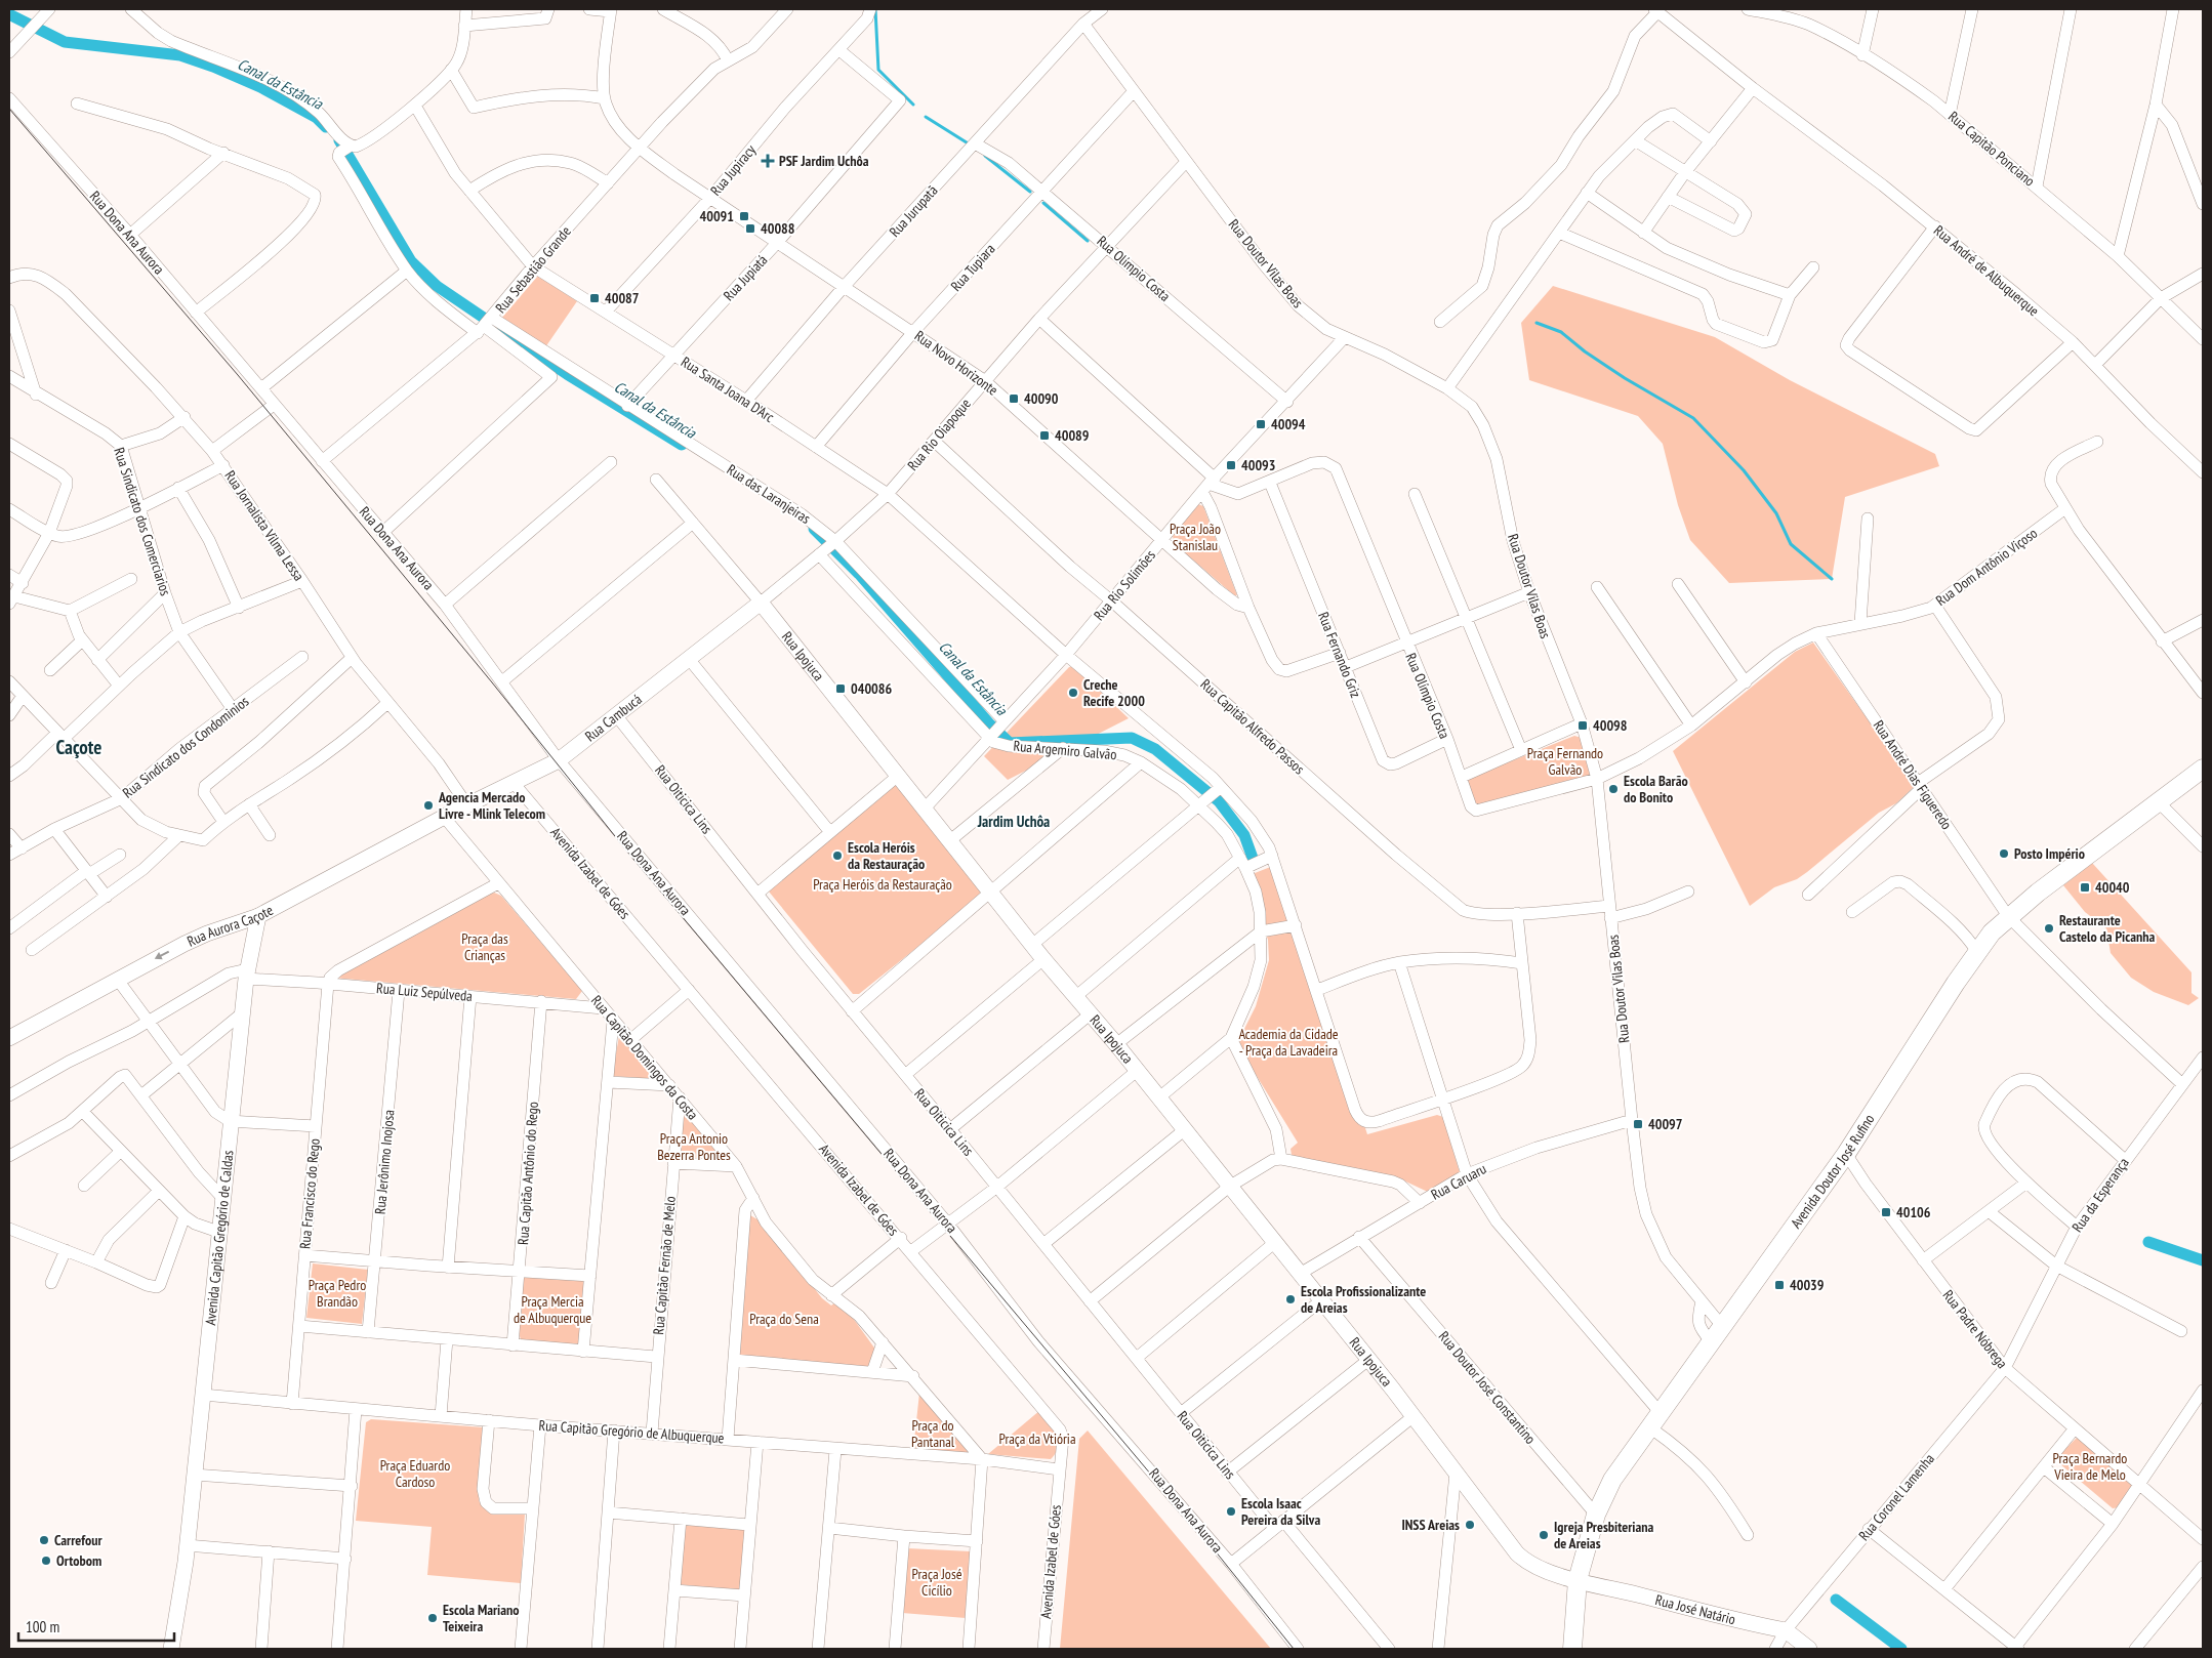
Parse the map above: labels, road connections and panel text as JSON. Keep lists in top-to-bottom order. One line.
{"streets":{"main road":["Rua Ipojuca","Rua Cambucá","Rua Aurora Caçote","Avenida Doutor José Rufino","Avenida Capitão Gregório de Caldas","Rua José Natário"],"street":["Rua Capitão Ponciano","Rua Jupiracy","Rua Jurupatã","Rua Dona Ana Aurora","Rua Doutor Vilas Boas","Rua Tupiara","Rua Olímpio Costa","Rua Sebastião Grande","Rua André de Albuquerque","Rua Jupiatá","Rua Novo Horizonte","Rua Santa Joana D'Arc","Rua Rio Oiapoque","Rua das Laranjeiras","Rua Sindicato dos Comerciarios","Rua Jornalista Vilma Lessa","Rua Dom Antônio Viçoso","Rua Rio Solimões","Rua Fernando Griz","Rua Capitão Alfredo Passos","Rua Sindicato dos Condominios","Rua Argemiro Galvão","Rua André Dias Figueredo","Rua Oiticica Lins","Avenida Izabel de Góes","Rua Luiz Sepúlveda","Rua Capitão Domingos da Costa","Rua Jerônimo Inojosa","Rua Capitão Antônio do Rego","Rua Caruaru","Rua Francisco do Rego","Rua da Esperança","Rua Capitão Fernão de Melo","Rua Padre Nóbrega","Rua Doutor José Constantino","Rua Capitão Gregório de Albuquerque","Rua Coronel Lamenha"]},"crossings":[["Rua Jupiracy","Rua Jupiatá"],["Rua Jupiracy","Rua Novo Horizonte"],["Rua Jupiracy","Rua Santa Joana D'Arc"],["Rua Jurupatã","Rua Doutor Vilas Boas"],["Rua Jurupatã","Rua Olímpio Costa"],["Rua Jurupatã","Rua Novo Horizonte"],["Rua Jurupatã","Rua Santa Joana D'Arc"],["Rua Dona Ana Aurora","Rua Sebastião Grande"],["Rua Dona Ana Aurora","Rua Cambucá"],["Rua Doutor Vilas Boas","Rua Tupiara"],["Rua Doutor Vilas Boas","Rua Olímpio Costa"],["Rua Doutor Vilas Boas","Rua Rio Oiapoque"],["Rua Doutor Vilas Boas","Rua Dom Antônio Viçoso"],["Rua Doutor Vilas Boas","Rua Rio Solimões"],["Rua Doutor Vilas Boas","Rua Capitão Alfredo Passos"],["Rua Doutor Vilas Boas","Avenida Doutor José Rufino"],["Rua Doutor Vilas Boas","Rua Caruaru"],["Rua Tupiara","Rua Olímpio Costa"],["Rua Tupiara","Rua Novo Horizonte"],["Rua Tupiara","Rua Santa Joana D'Arc"],["Rua Olímpio Costa","Rua Rio Oiapoque"],["Rua Olímpio Costa","Rua Dom Antônio Viçoso"],["Rua Olímpio Costa","Rua Rio Solimões"],["Rua Olímpio Costa","Rua Fernando Griz"],["Rua Sebastião Grande","Rua Novo Horizonte"],["Rua Sebastião Grande","Rua Santa Joana D'Arc"],["Rua Sebastião Grande","Rua das Laranjeiras"],["Rua Jupiatá","Rua Novo Horizonte"],["Rua Jupiatá","Rua Santa Joana D'Arc"],["Rua Jupiatá","Rua das Laranjeiras"],["Rua Novo Horizonte","Rua Rio Oiapoque"],["Rua Novo Horizonte","Rua Rio Solimões"],["Rua Santa Joana D'Arc","Rua Rio Oiapoque"],["Rua Santa Joana D'Arc","Rua Rio Solimões"],["Rua Rio Oiapoque","Rua das Laranjeiras"],["Rua Rio Oiapoque","Rua Ipojuca"],["Rua Rio Oiapoque","Rua Cambucá"],["Rua Rio Oiapoque","Rua Capitão Alfredo Passos"],["Rua das Laranjeiras","Rua Rio Solimões"],["Rua Sindicato dos Comerciarios","Rua Sindicato dos Condominios"],["Rua Jornalista Vilma Lessa","Rua Cambucá"],["Rua Dom Antônio Viçoso","Rua André Dias Figueredo"],["Rua Rio Solimões","Rua Ipojuca"],["Rua Rio Solimões","Rua Capitão Alfredo Passos"],["Rua Rio Solimões","Rua Argemiro Galvão"],["Rua Ipojuca","Rua Cambucá"],["Rua Ipojuca","Avenida Doutor José Rufino"],["Rua Ipojuca","Rua Caruaru"],["Rua Ipojuca","Rua José Natário"],["Rua Cambucá","Rua Oiticica Lins"],["Rua Cambucá","Avenida Izabel de Góes"],["Rua Cambucá","Rua Aurora Caçote"],["Rua Cambucá","Rua Capitão Domingos da Costa"],["Rua André Dias Figueredo","Avenida Doutor José Rufino"],["Rua André Dias Figueredo","Rua da Esperança"],["Avenida Izabel de Góes","Rua Capitão Gregório de Albuquerque"],["Rua Aurora Caçote","Rua Capitão Domingos da Costa"],["Rua Aurora Caçote","Avenida Capitão Gregório de Caldas"],["Rua Luiz Sepúlveda","Rua Capitão Domingos da Costa"],["Rua Luiz Sepúlveda","Rua Jerônimo Inojosa"],["Rua Luiz Sepúlveda","Rua Capitão Antônio do Rego"],["Rua Luiz Sepúlveda","Rua Francisco do Rego"],["Rua Luiz Sepúlveda","Avenida Capitão Gregório de Caldas"],["Rua Capitão Domingos da Costa","Rua Capitão Fernão de Melo"],["Rua Capitão Domingos da Costa","Rua Capitão Gregório de Albuquerque"],["Avenida Doutor José Rufino","Rua Padre Nóbrega"],["Avenida Doutor José Rufino","Rua Doutor José Constantino"],["Avenida Doutor José Rufino","Rua José Natário"],["Rua Caruaru","Rua Doutor José Constantino"],["Rua Francisco do Rego","Rua Capitão Gregório de Albuquerque"],["Rua da Esperança","Rua Coronel Lamenha"],["Avenida Capitão Gregório de Caldas","Rua Capitão Gregório de Albuquerque"],["Rua Capitão Fernão de Melo","Rua Capitão Gregório de Albuquerque"],["Rua Padre Nóbrega","Rua Coronel Lamenha"],["Rua Coronel Lamenha","Rua José Natário"]],"districts":["Caçote","Jardim Uchôa"],"water":["Canal da Estância"],"parks":["Praça João Stanislau","Praça Fernando Galvão","Praça Heróis da Restauração","Praça das Crianças","Academia da Cidade - Praça da Lavadeira","Praça Antonio Bezerra Pontes","Praça Pedro Brandão","Praça Mercia de Albuquerque","Praça do Sena","Praça do Pantanal","Praça da Vtiória","Praça Bernardo Vieira de Melo","Praça Eduardo Cardoso","Praça José Cicílio"],"places":{"health":["PSF Jardim Uchôa"],"transit":["40091","40088","40087","40090","40094","40089","40093","040086","40098","40040","40097","40106","40039"],"other":["Creche Recife 2000","Escola Barão do Bonito","Agencia Mercado Livre - Mlink Telecom","Posto Império","Escola Heróis da Restauração","Restaurante Castelo da Picanha","Escola Profissionalizante de Areias","Escola Isaac Pereira da Silva","INSS Areias","Igreja Presbiteriana de Areias","Carrefour","Ortobom","Escola Mariano Teixeira"]},"scale_bar":"100 m"}
